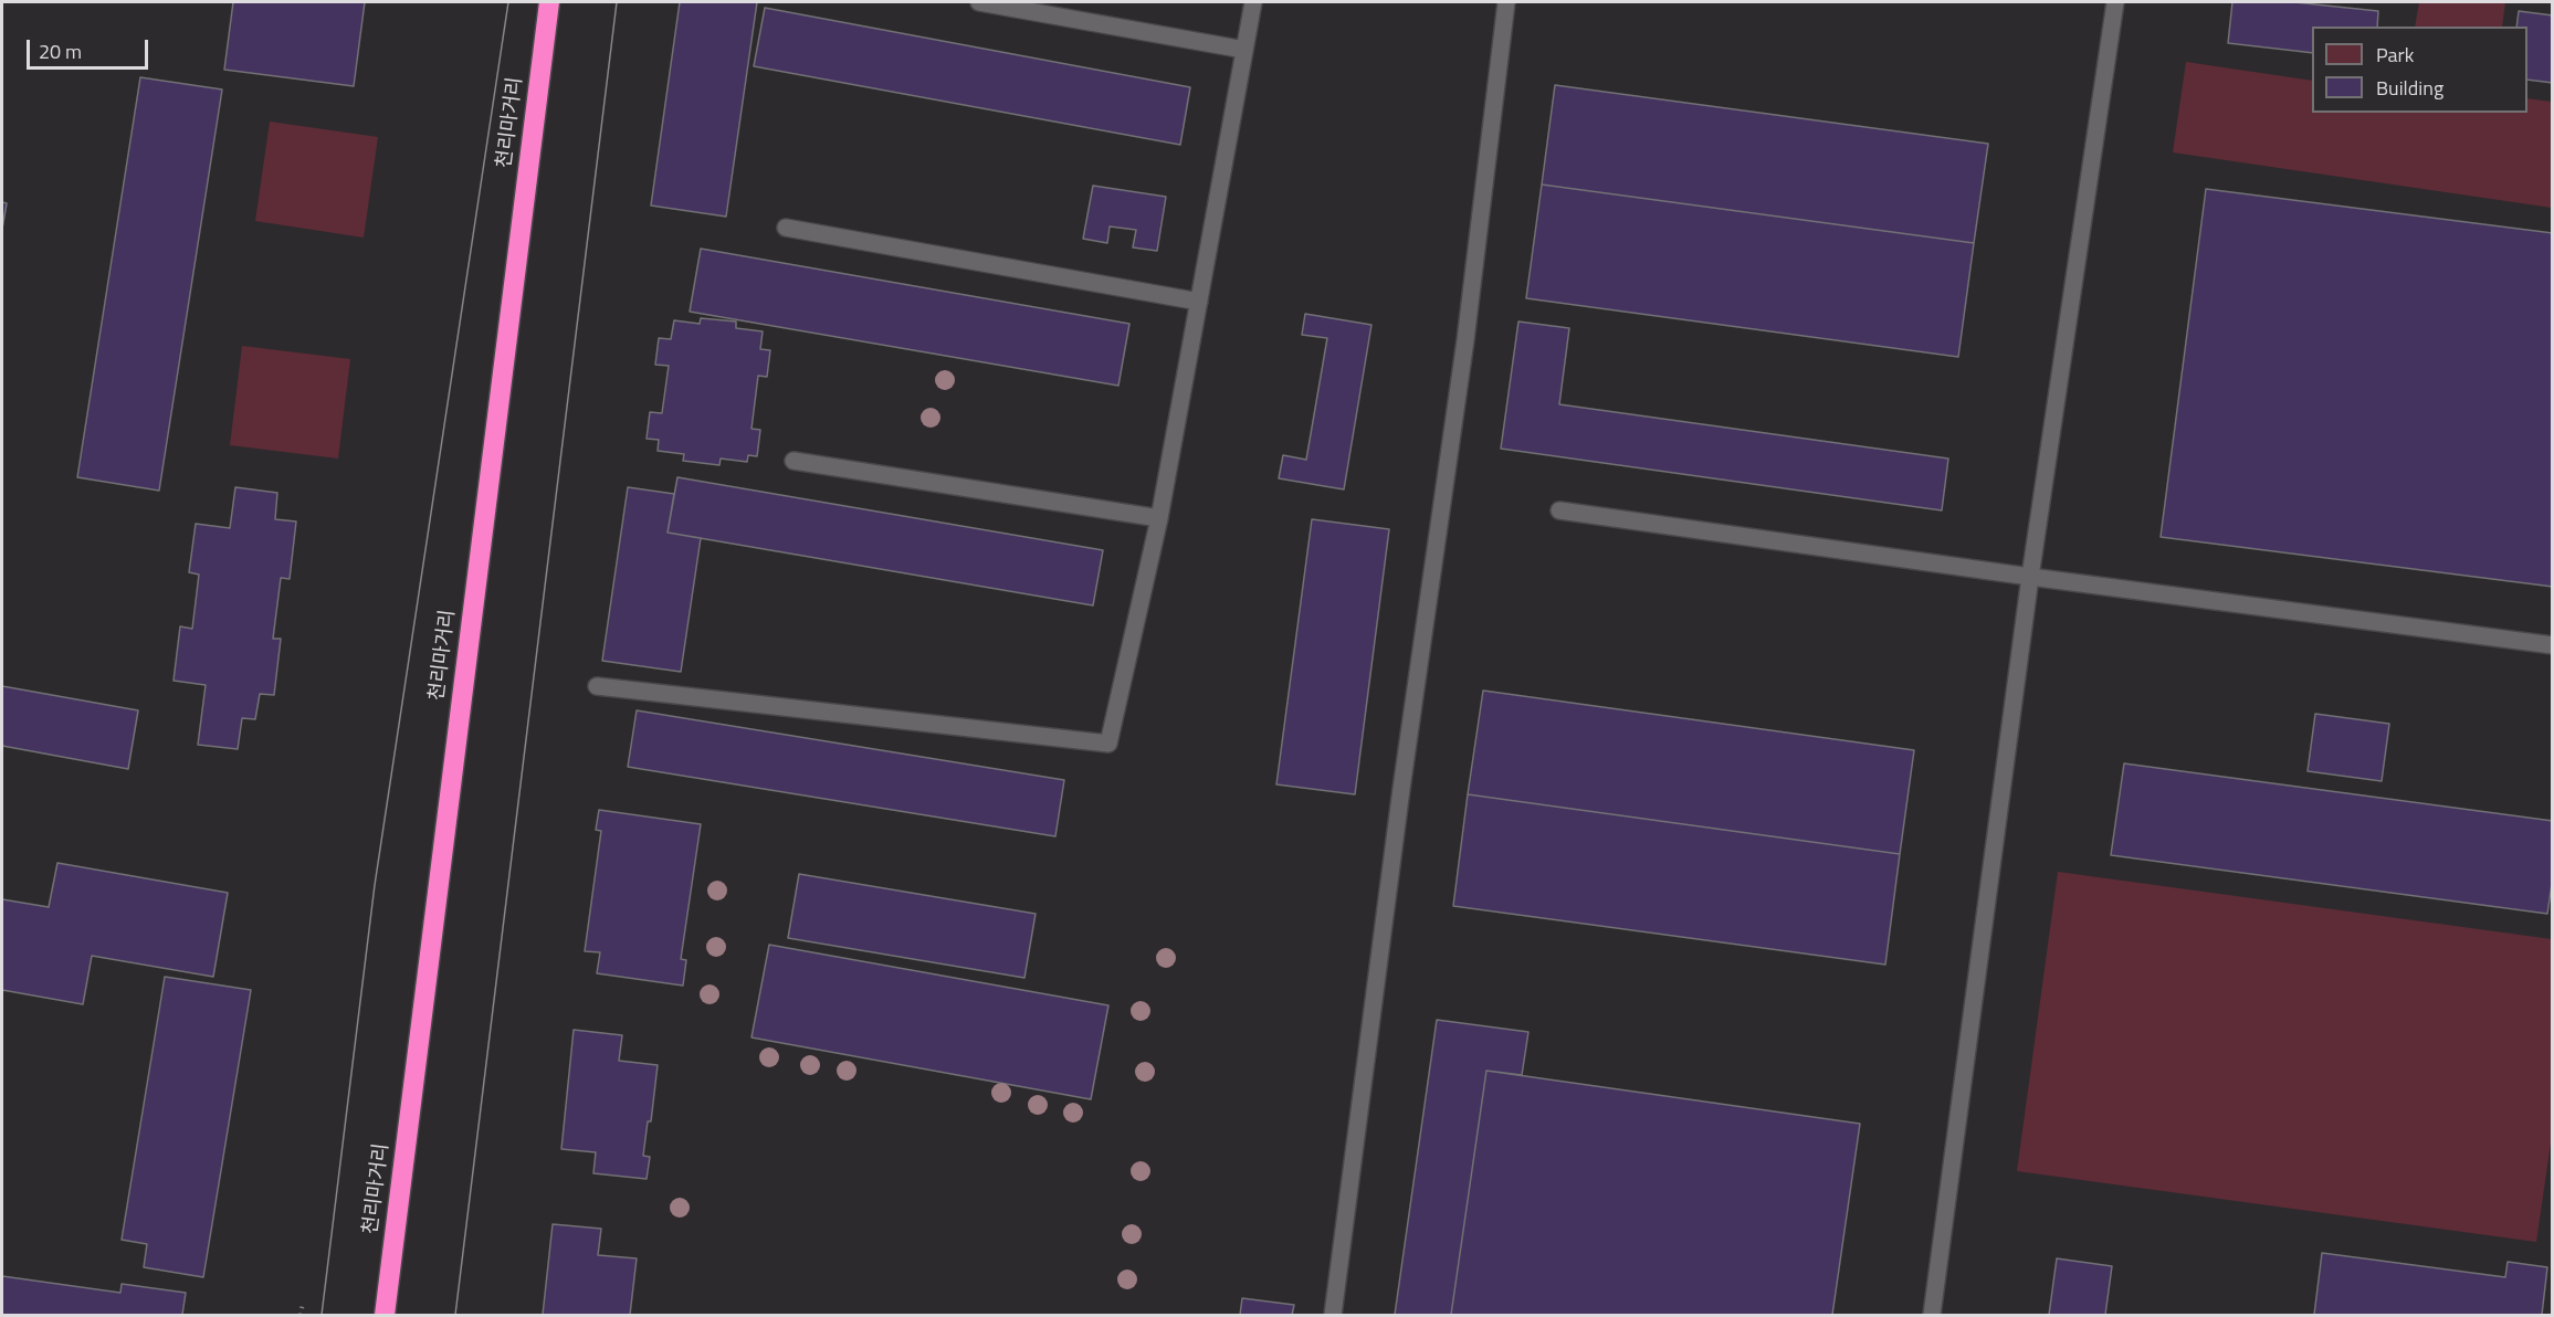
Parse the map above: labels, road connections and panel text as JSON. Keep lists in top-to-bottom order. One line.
{"streets":{"highway":["천리마거리"]},"legend":["Park","Building"],"scale_bar":"20 m"}
